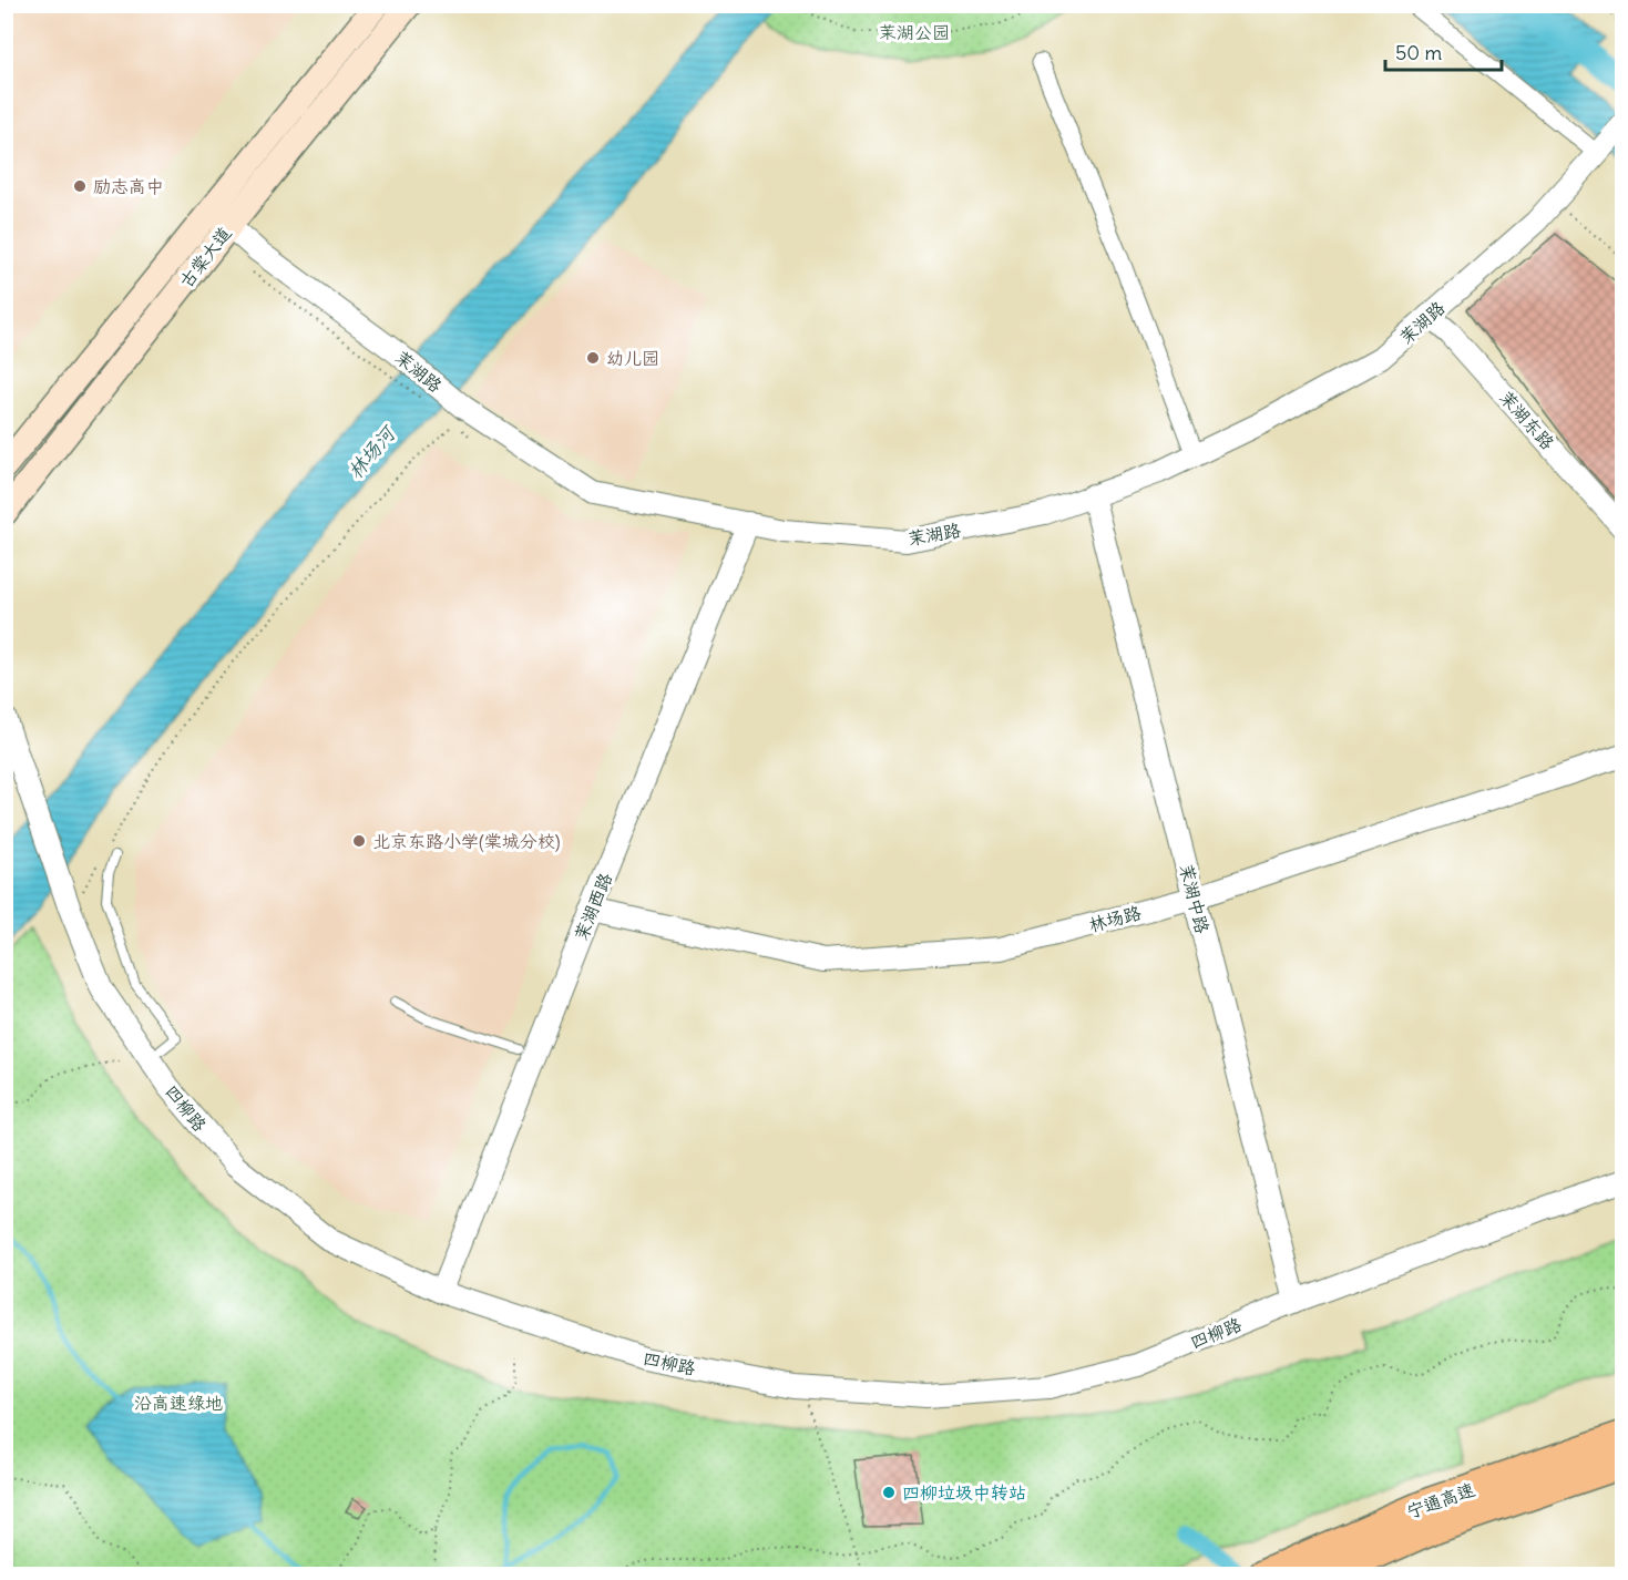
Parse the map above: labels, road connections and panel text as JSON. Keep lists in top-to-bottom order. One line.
{"streets":{"highway":["宁通高速"],"main road":["古棠大道"],"street":["茉湖路","茉湖东路","茉湖中路","茉湖西路","林场路","四柳路"]},"crossings":[["古棠大道","茉湖路"],["茉湖路","茉湖东路"],["茉湖路","茉湖中路"],["茉湖路","茉湖西路"],["茉湖中路","林场路"],["茉湖中路","四柳路"],["茉湖西路","林场路"],["茉湖西路","四柳路"]],"water":["林场河"],"parks":["茉湖公园","沿高速绿地"],"places":["励志高中","幼儿园","北京东路小学(棠城分校)","四柳垃圾中转站"],"scale_bar":"50 m"}
